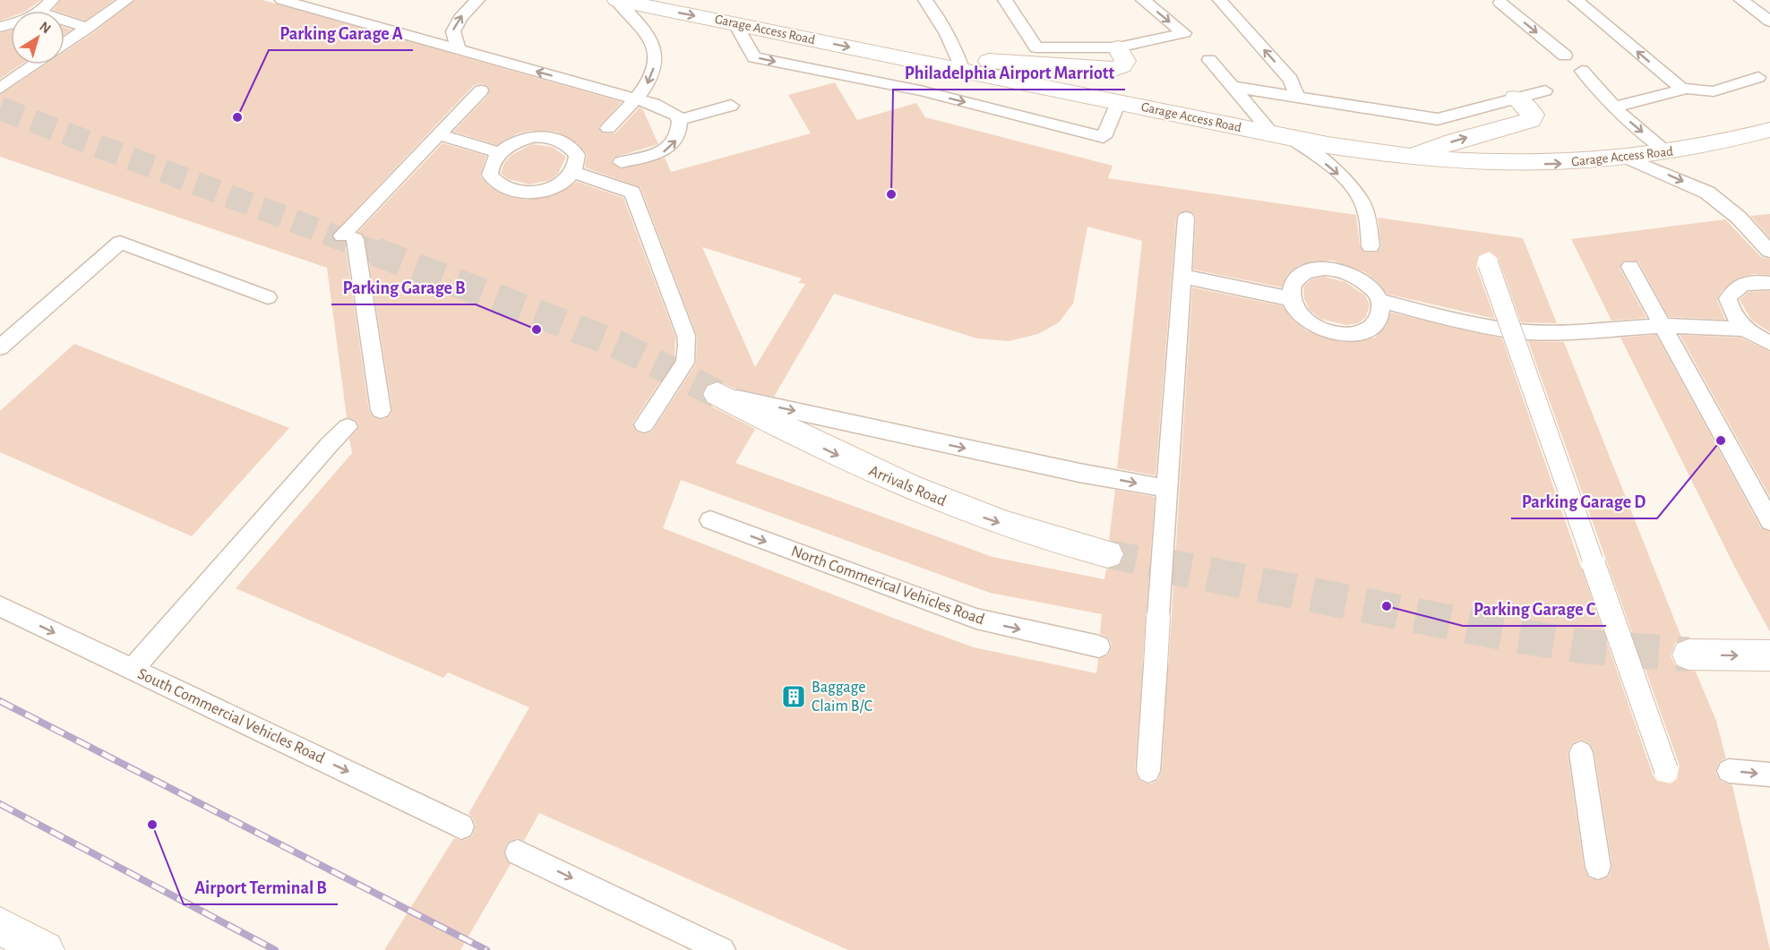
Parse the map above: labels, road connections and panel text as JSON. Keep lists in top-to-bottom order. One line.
{"streets":{"street":["Garage Access Road","Arrivals Road"],"lane":["North Commerical Vehicles Road","South Commercial Vehicles Road"]},"one_way":["Garage Access Road","Arrivals Road","South Commercial Vehicles Road"],"places":{"other":["Parking Garage A","Philadelphia Airport Marriott","Parking Garage B","Parking Garage D","Parking Garage C","Airport Terminal B"],"building":["Baggage Claim B/C"]},"north":"top right"}
